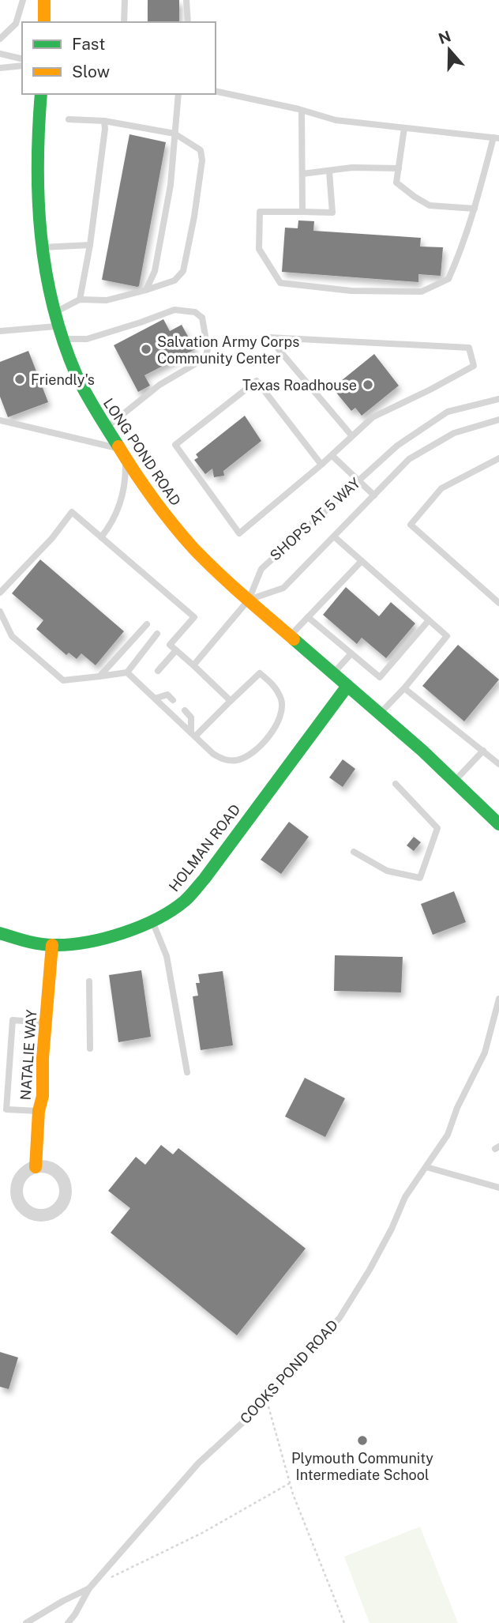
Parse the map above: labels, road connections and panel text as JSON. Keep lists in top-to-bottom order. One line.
{"streets":{"street":["LONG POND ROAD","HOLMAN ROAD","NATALIE WAY"],"lane":["SHOPS AT 5 WAY","COOKS POND ROAD"]},"crossings":[["LONG POND ROAD","SHOPS AT 5 WAY"],["LONG POND ROAD","HOLMAN ROAD"],["HOLMAN ROAD","NATALIE WAY"]],"places":["Salvation Army Corps Community Center","Friendly's","Texas Roadhouse","Plymouth Community Intermediate School"],"legend":["Fast","Slow"],"north":"top"}
